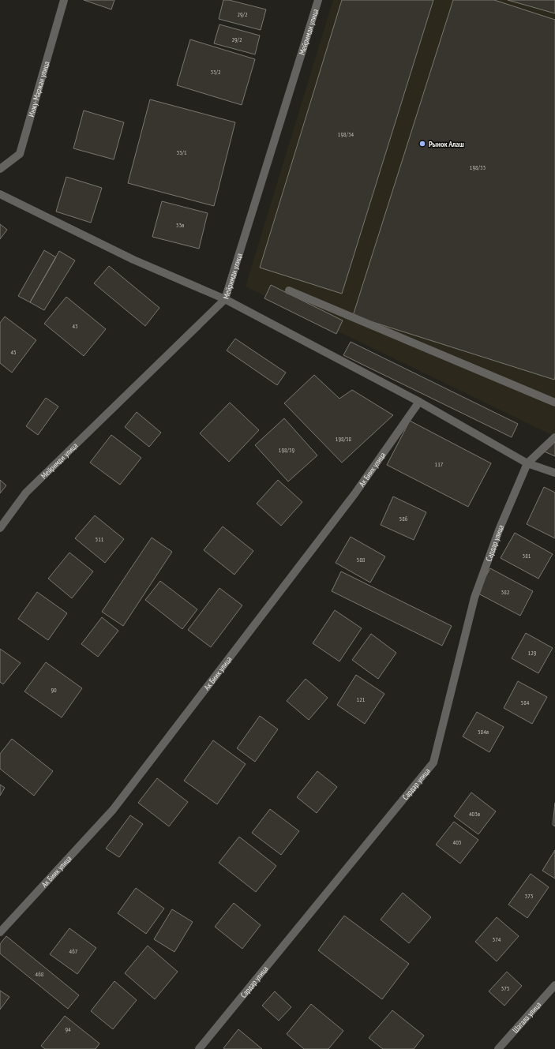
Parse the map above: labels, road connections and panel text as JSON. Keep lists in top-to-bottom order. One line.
{"streets":{"street":["Мейримди улица","Инжу-Маржан улица","Ак Биик улица","Сардар улица","Шагала улица"]},"places":["Рынок Алаш"],"house_numbers":["29/2","29/2","33/2","198/34","33/1","198/33","33а","43","45","198/58","198/59","117","586","511","381","588","382","129","90","121","584","584а","403а","403","373","374","467","468","375","94"]}
